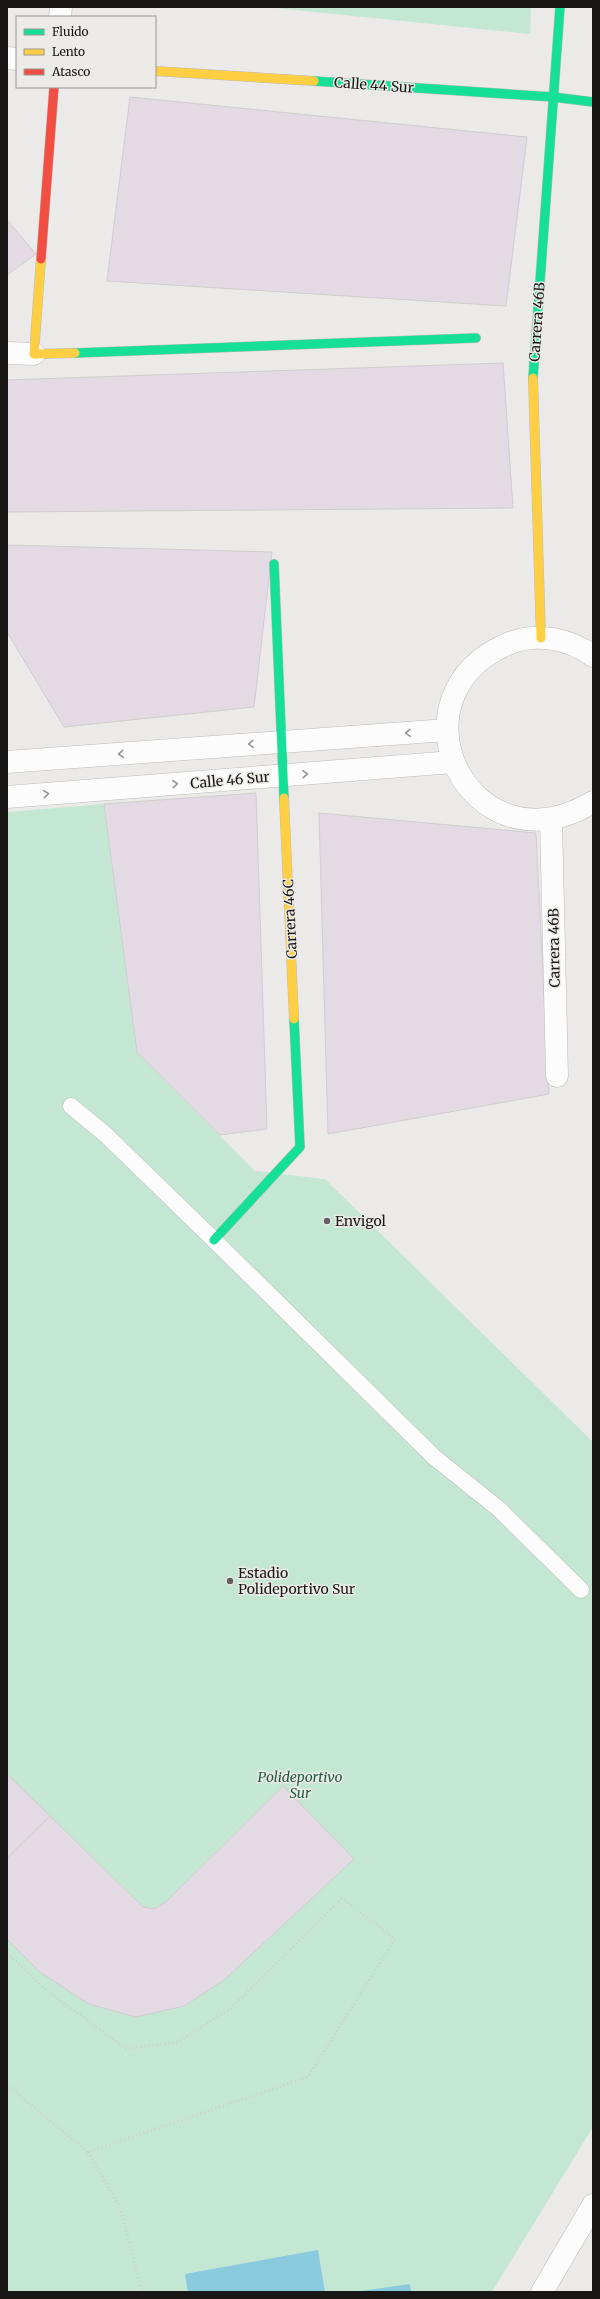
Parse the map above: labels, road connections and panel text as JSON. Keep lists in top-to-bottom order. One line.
{"streets":{"street":["Calle 44 Sur","Carrera 46B","Calle 46 Sur","Carrera 46C"]},"crossings":[["Calle 44 Sur","Carrera 46B"],["Calle 46 Sur","Carrera 46C"]],"parks":["Polideportivo Sur"],"places":["Envigol","Estadio Polideportivo Sur"],"legend":["Fluido","Lento","Atasco"]}
